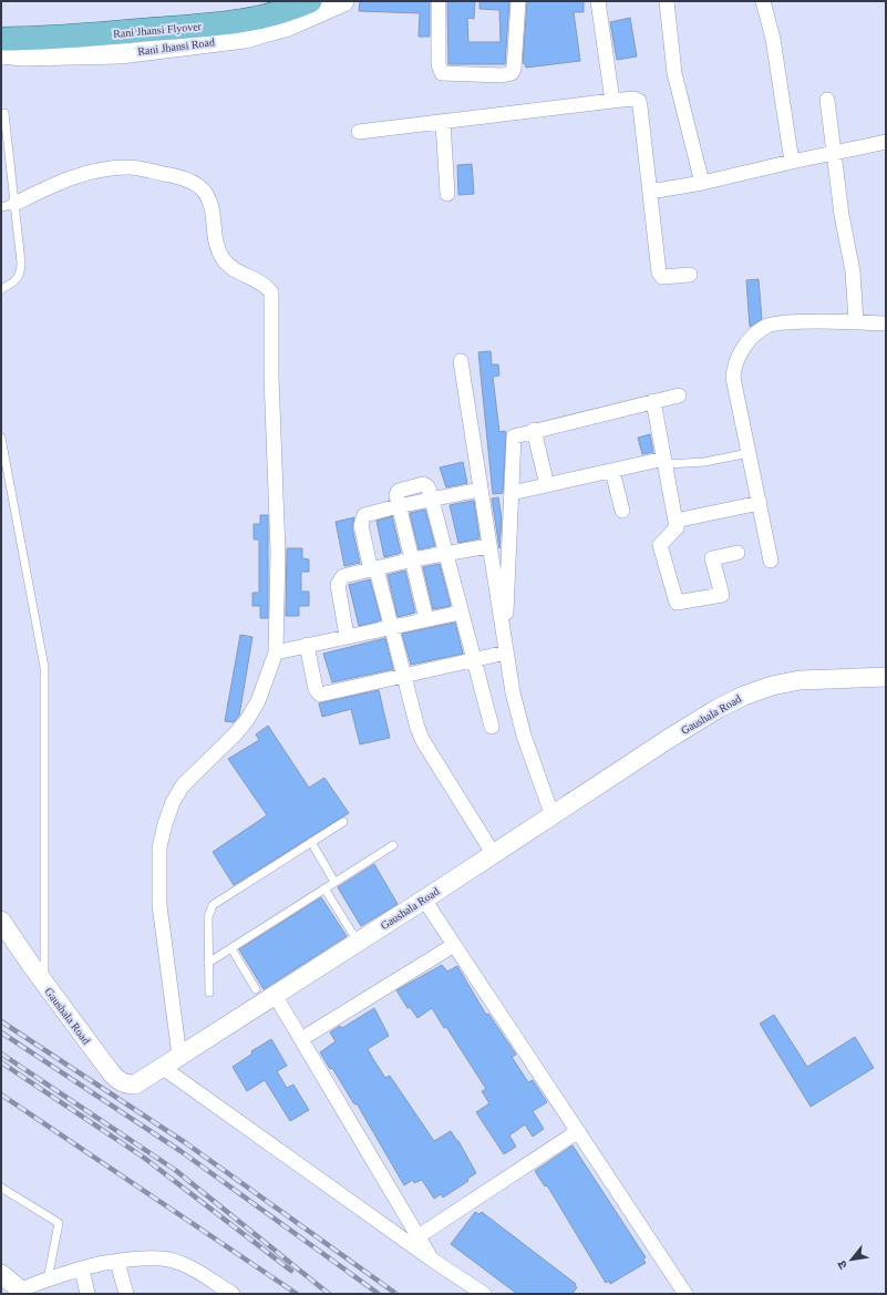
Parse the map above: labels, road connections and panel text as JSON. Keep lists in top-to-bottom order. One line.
{"streets":{"main road":["Rani Jhansi Flyover","Rani Jhansi Road"],"street":["Gaushala Road"]},"north":"bottom left"}
